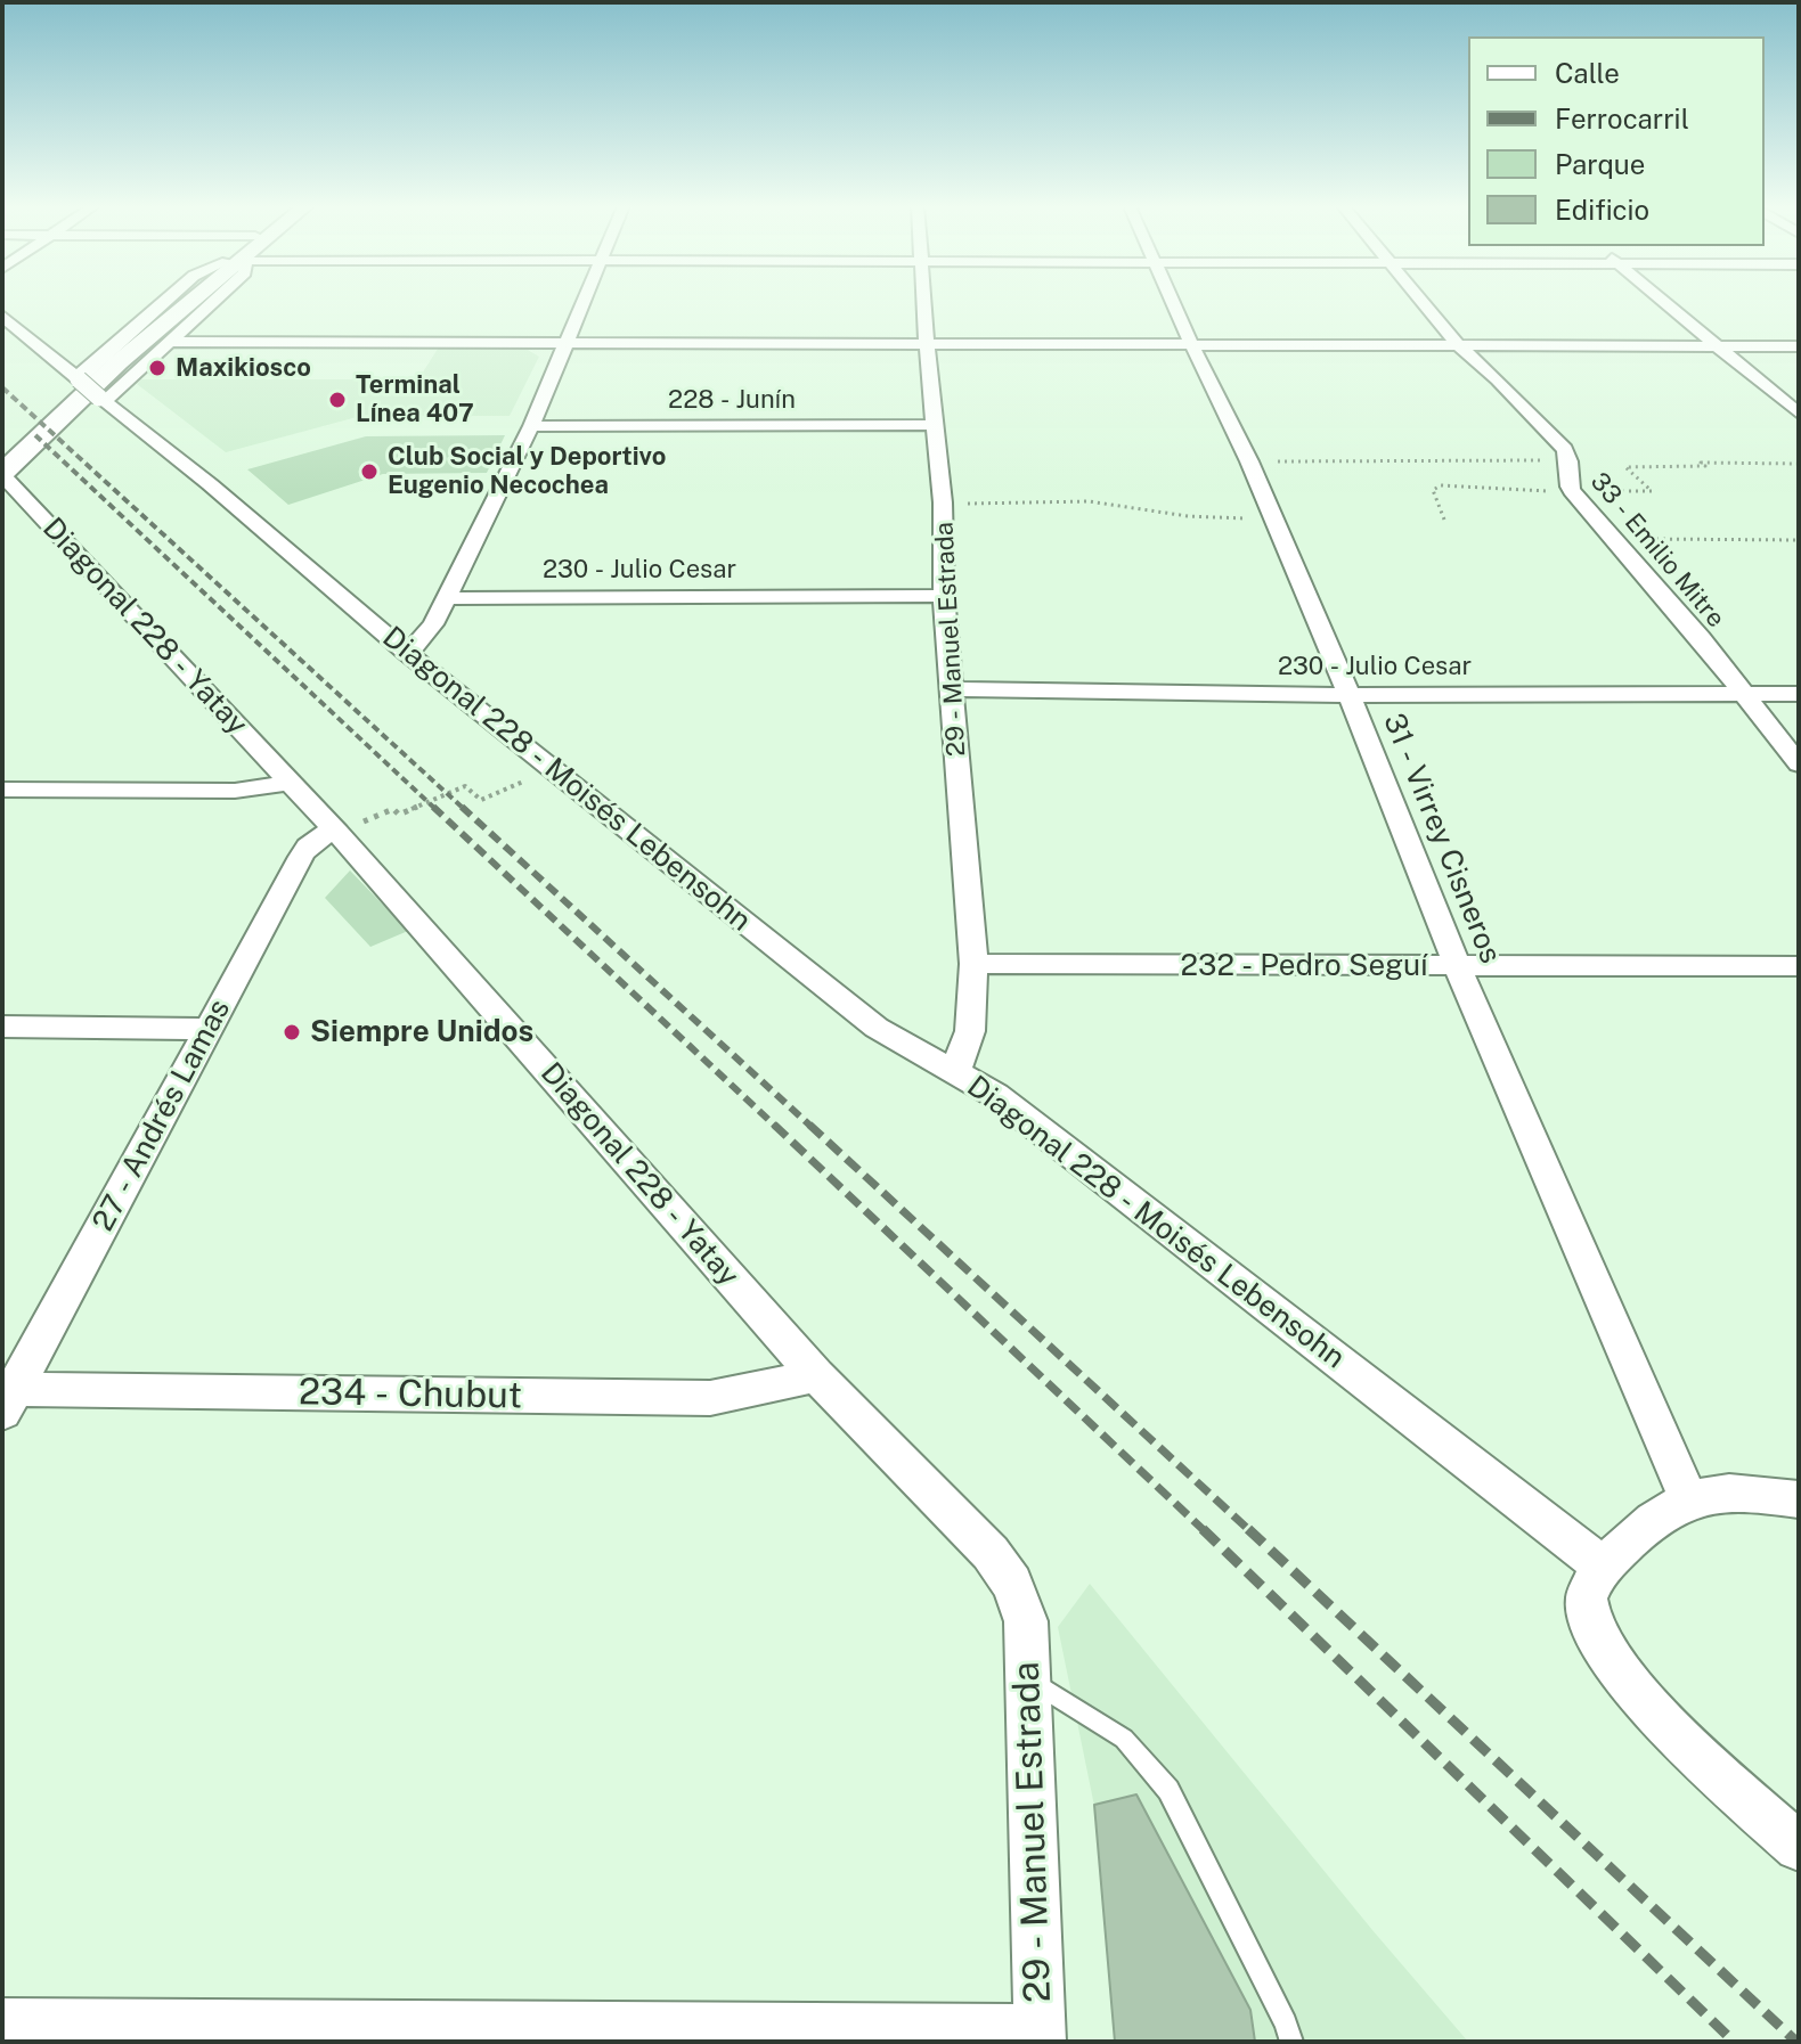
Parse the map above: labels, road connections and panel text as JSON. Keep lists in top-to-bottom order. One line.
{"streets":{"street":["228 - Junín","33 - Emilio Mitre","230 - Julio Cesar","Diagonal 228 - Yatay","29 - Manuel Estrada","Diagonal 228 - Moisés Lebensohn","31 - Virrey Cisneros","232 - Pedro Seguí","27 - Andrés Lamas","234 - Chubut"]},"crossings":[["228 - Junín","29 - Manuel Estrada"],["33 - Emilio Mitre","230 - Julio Cesar"],["230 - Julio Cesar","29 - Manuel Estrada"],["230 - Julio Cesar","31 - Virrey Cisneros"],["Diagonal 228 - Yatay","29 - Manuel Estrada"],["Diagonal 228 - Yatay","27 - Andrés Lamas"],["Diagonal 228 - Yatay","234 - Chubut"],["29 - Manuel Estrada","Diagonal 228 - Moisés Lebensohn"],["29 - Manuel Estrada","232 - Pedro Seguí"],["31 - Virrey Cisneros","232 - Pedro Seguí"],["27 - Andrés Lamas","234 - Chubut"]],"places":["Maxikiosco","Terminal Línea 407","Club Social y Deportivo Eugenio Necochea","Siempre Unidos"],"legend":["Calle","Ferrocarril","Parque","Edificio"]}
